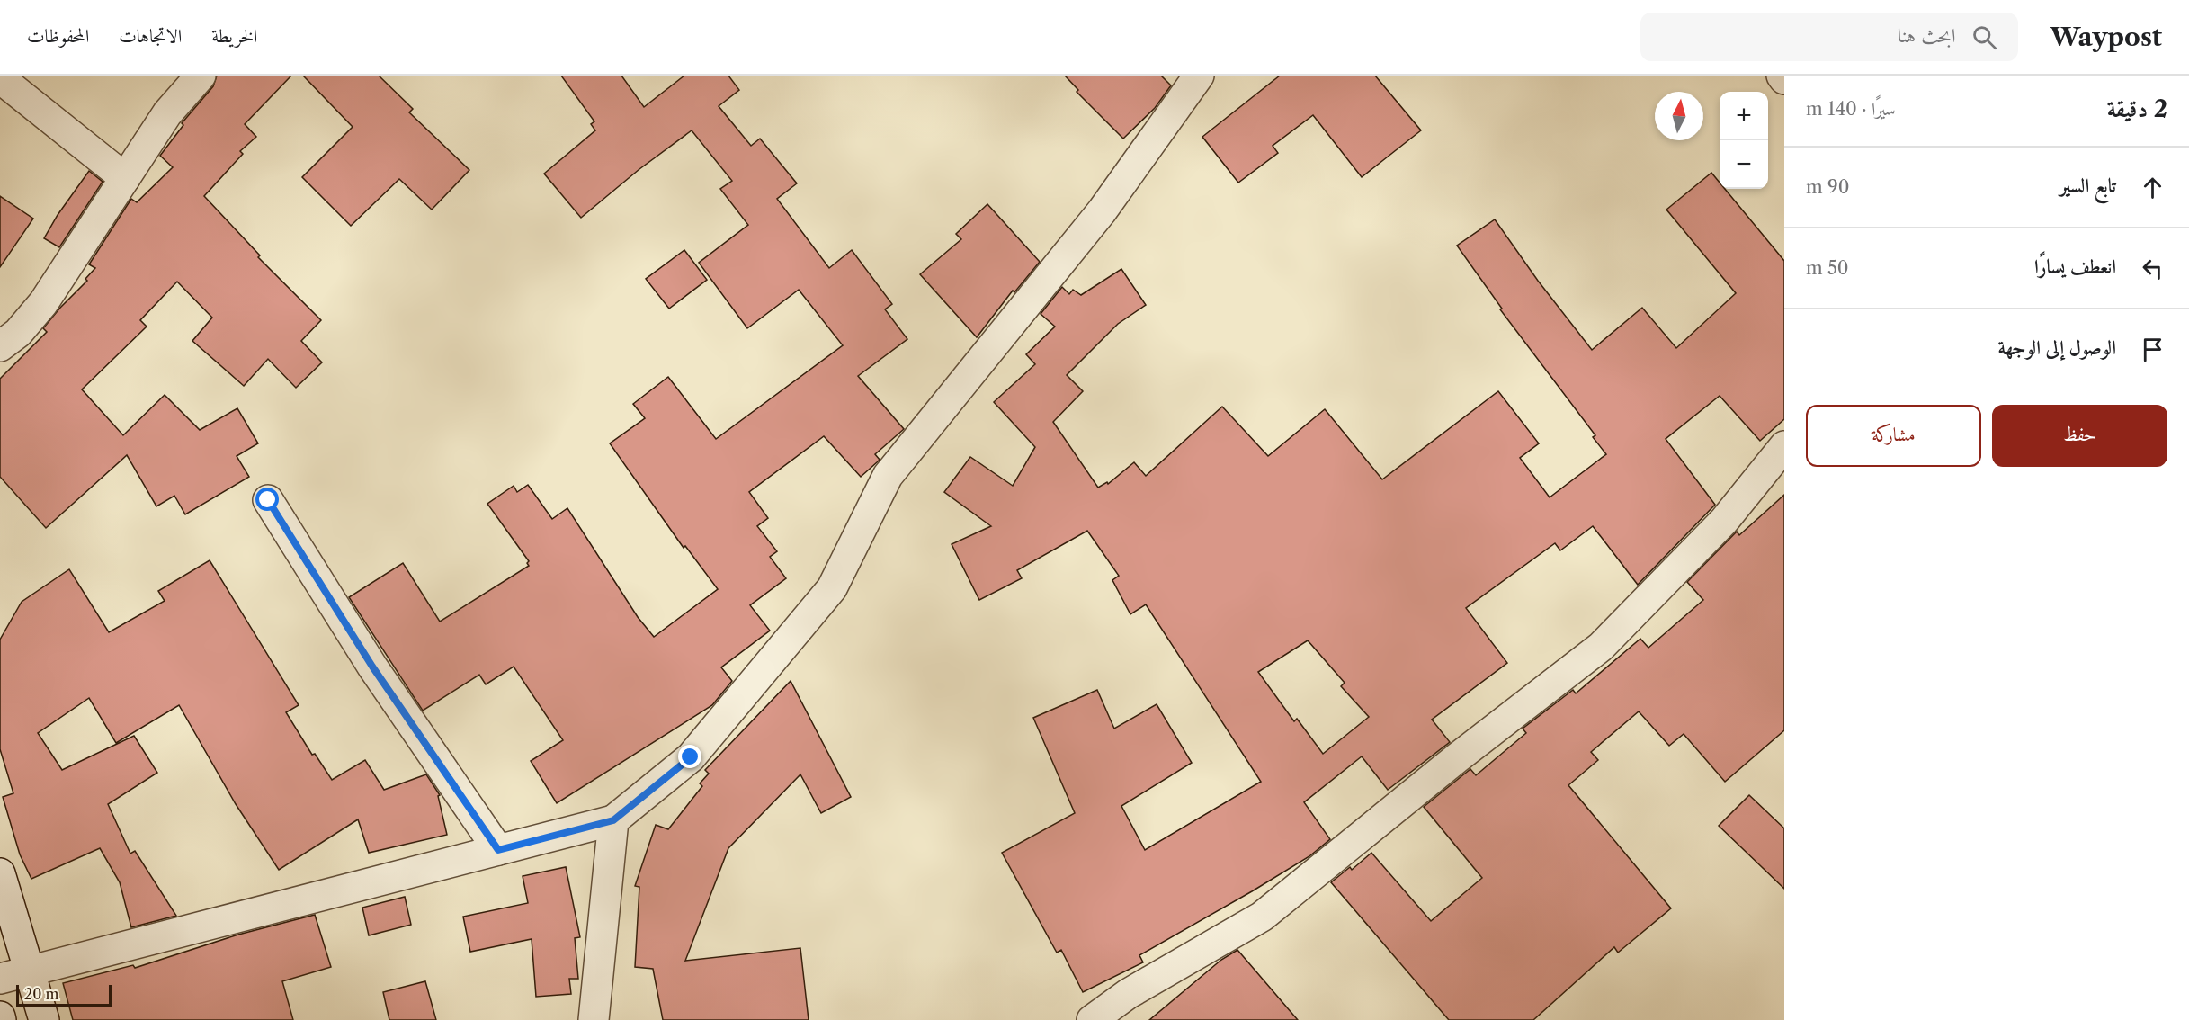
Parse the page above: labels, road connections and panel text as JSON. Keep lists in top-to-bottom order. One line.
{"scale_bar":"20 m","north":"top","page":{"header":"Waypost","search":"ابحث هنا","nav":["الخريطة","الاتجاهات","المحفوظات"],"heading":["2 دقيقة","سيرًا · 140 m"],"map_buttons":["+","−"],"list":[["تابع السير","90 m"],["انعطف يسارًا","50 m"],"الوصول إلى الوجهة"],"buttons":["حفظ","مشاركة"],"scale":"20 m"}}
